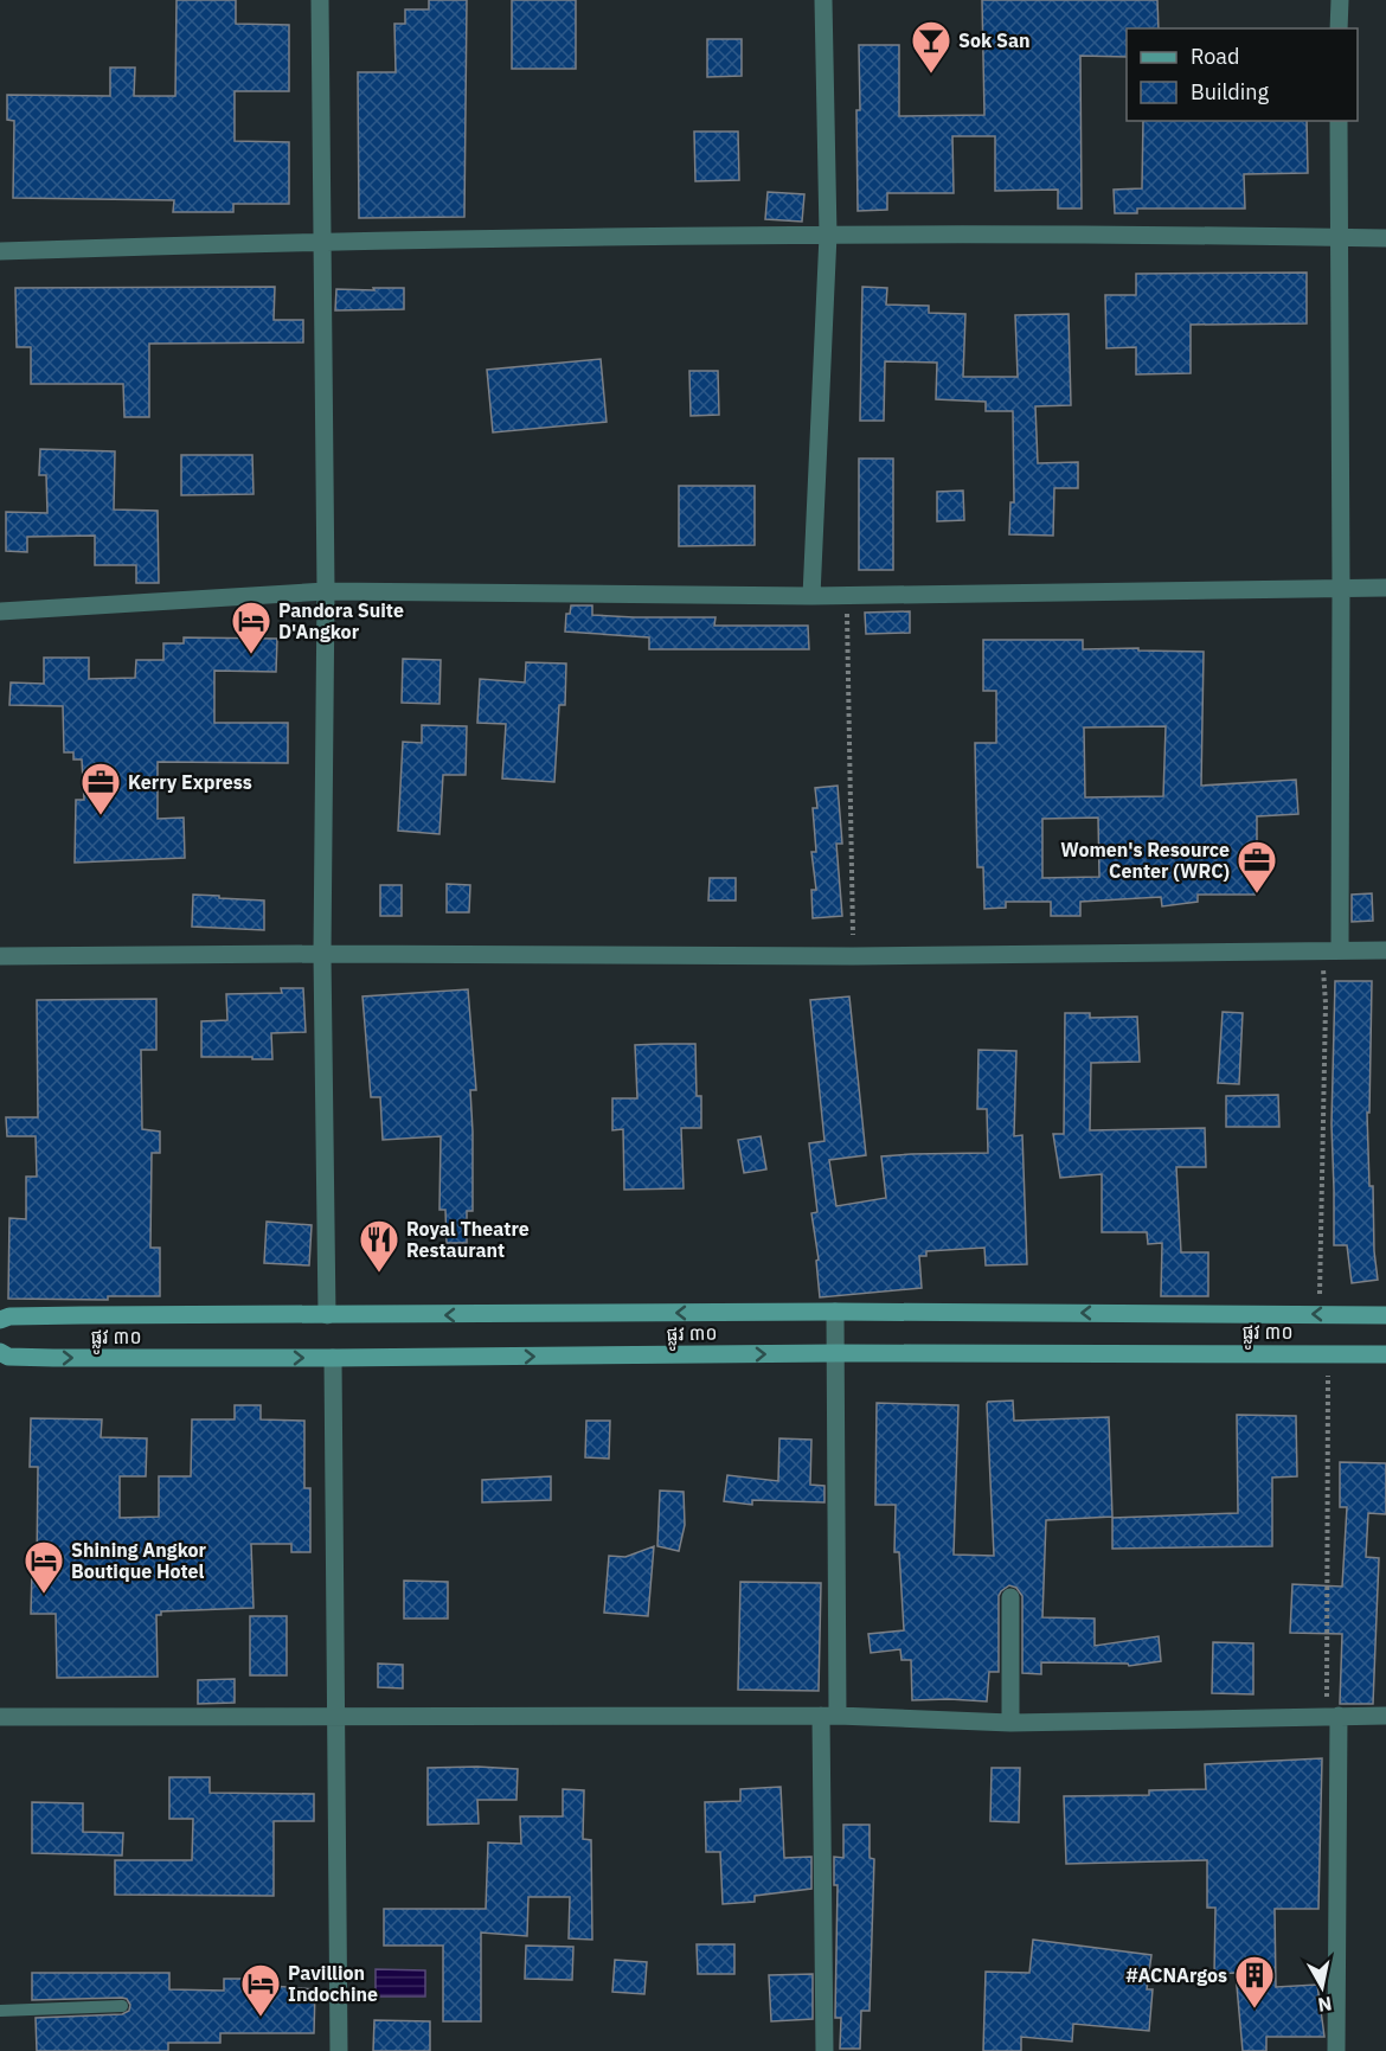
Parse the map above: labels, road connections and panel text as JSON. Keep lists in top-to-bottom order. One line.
{"streets":{"street":["ផ្លូវ ៣០"]},"places":{"bar":["Sok San"],"hotel":["Pandora Suite D'Angkor","Shining Angkor Boutique Hotel","Pavillion Indochine"],"office":["Kerry Express","Women's Resource Center (WRC)"],"restaurant":["Royal Theatre Restaurant"],"building":["#ACNArgos"]},"legend":["Road","Building"],"north":"bottom"}
